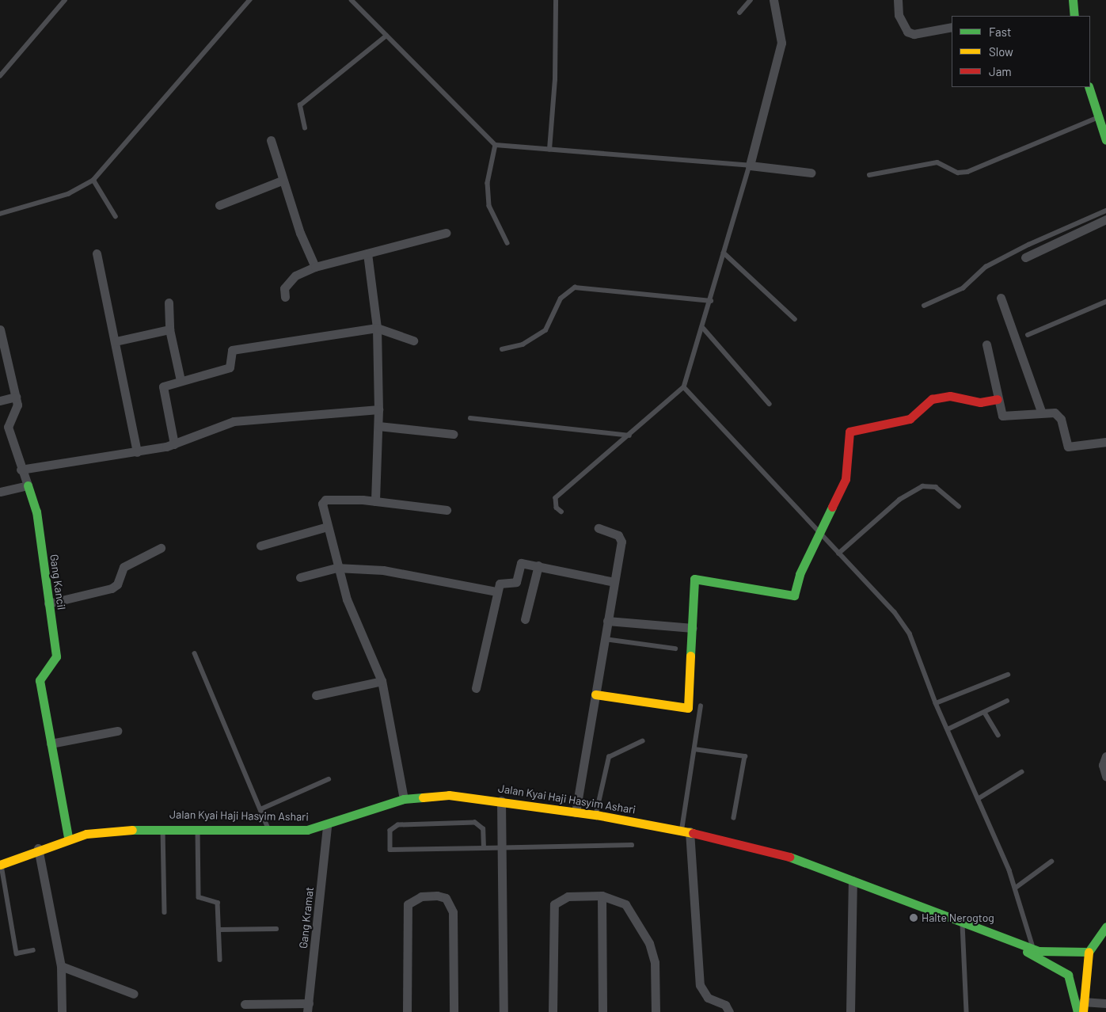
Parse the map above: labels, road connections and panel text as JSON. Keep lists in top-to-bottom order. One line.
{"streets":{"main road":["Gang Kancil","Jalan Kyai Haji Hasyim Ashari"],"street":["Gang Kramat"]},"crossings":[["Gang Kancil","Jalan Kyai Haji Hasyim Ashari"],["Jalan Kyai Haji Hasyim Ashari","Gang Kramat"]],"places":["Halte Nerogtog"],"legend":["Fast","Slow","Jam"]}
